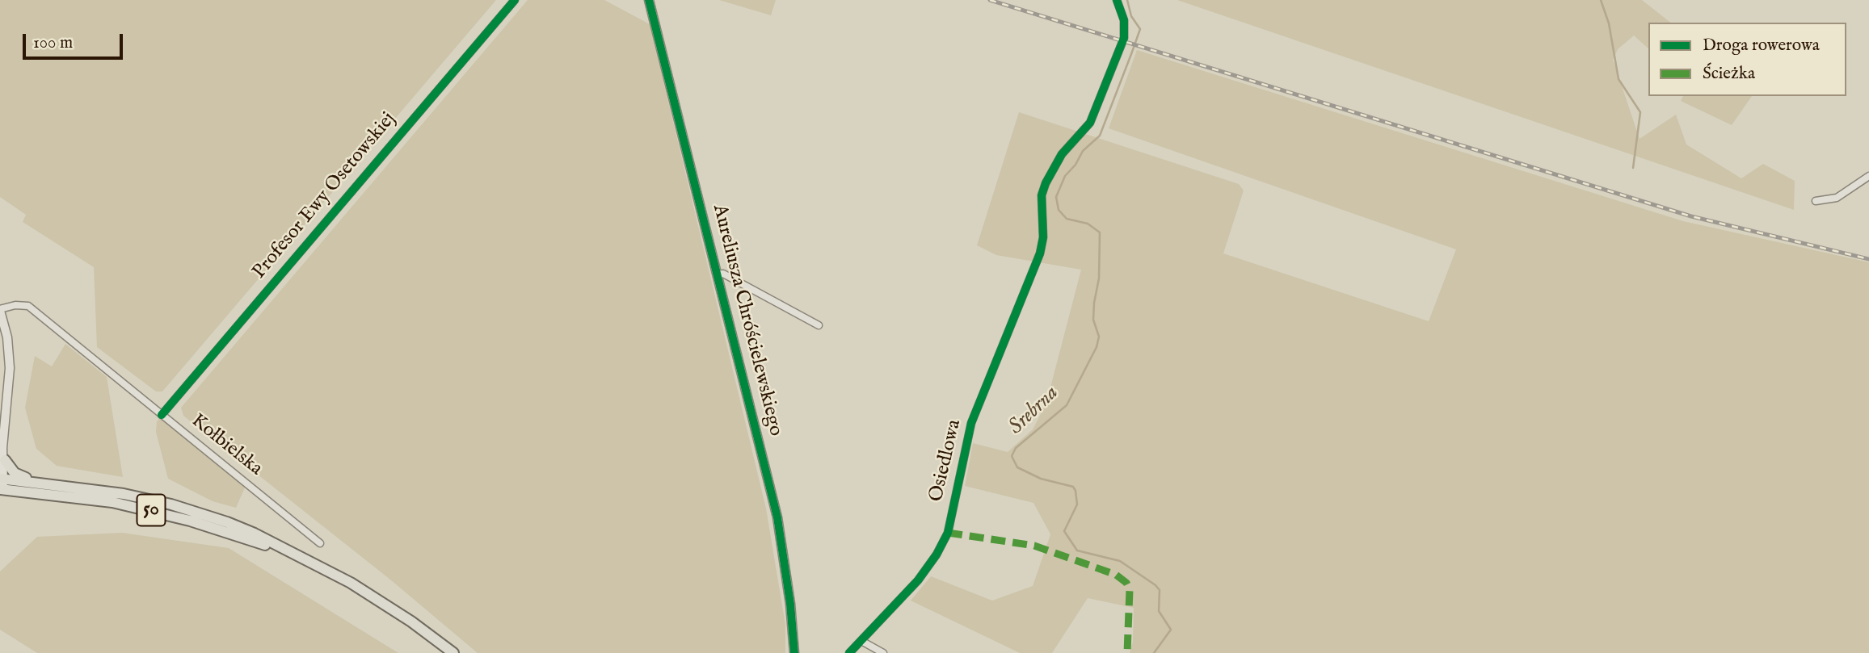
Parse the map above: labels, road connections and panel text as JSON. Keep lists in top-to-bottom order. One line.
{"streets":{"main road":["50"],"street":["Profesor Ewy Osetowskiej","Aureliusza Chróścielewskiego","Kołbielska","Osiedlowa"]},"crossings":[["Profesor Ewy Osetowskiej","Kołbielska"]],"water":["Srebrna"],"legend":["Droga rowerowa","Ścieżka"],"scale_bar":"100 m"}
